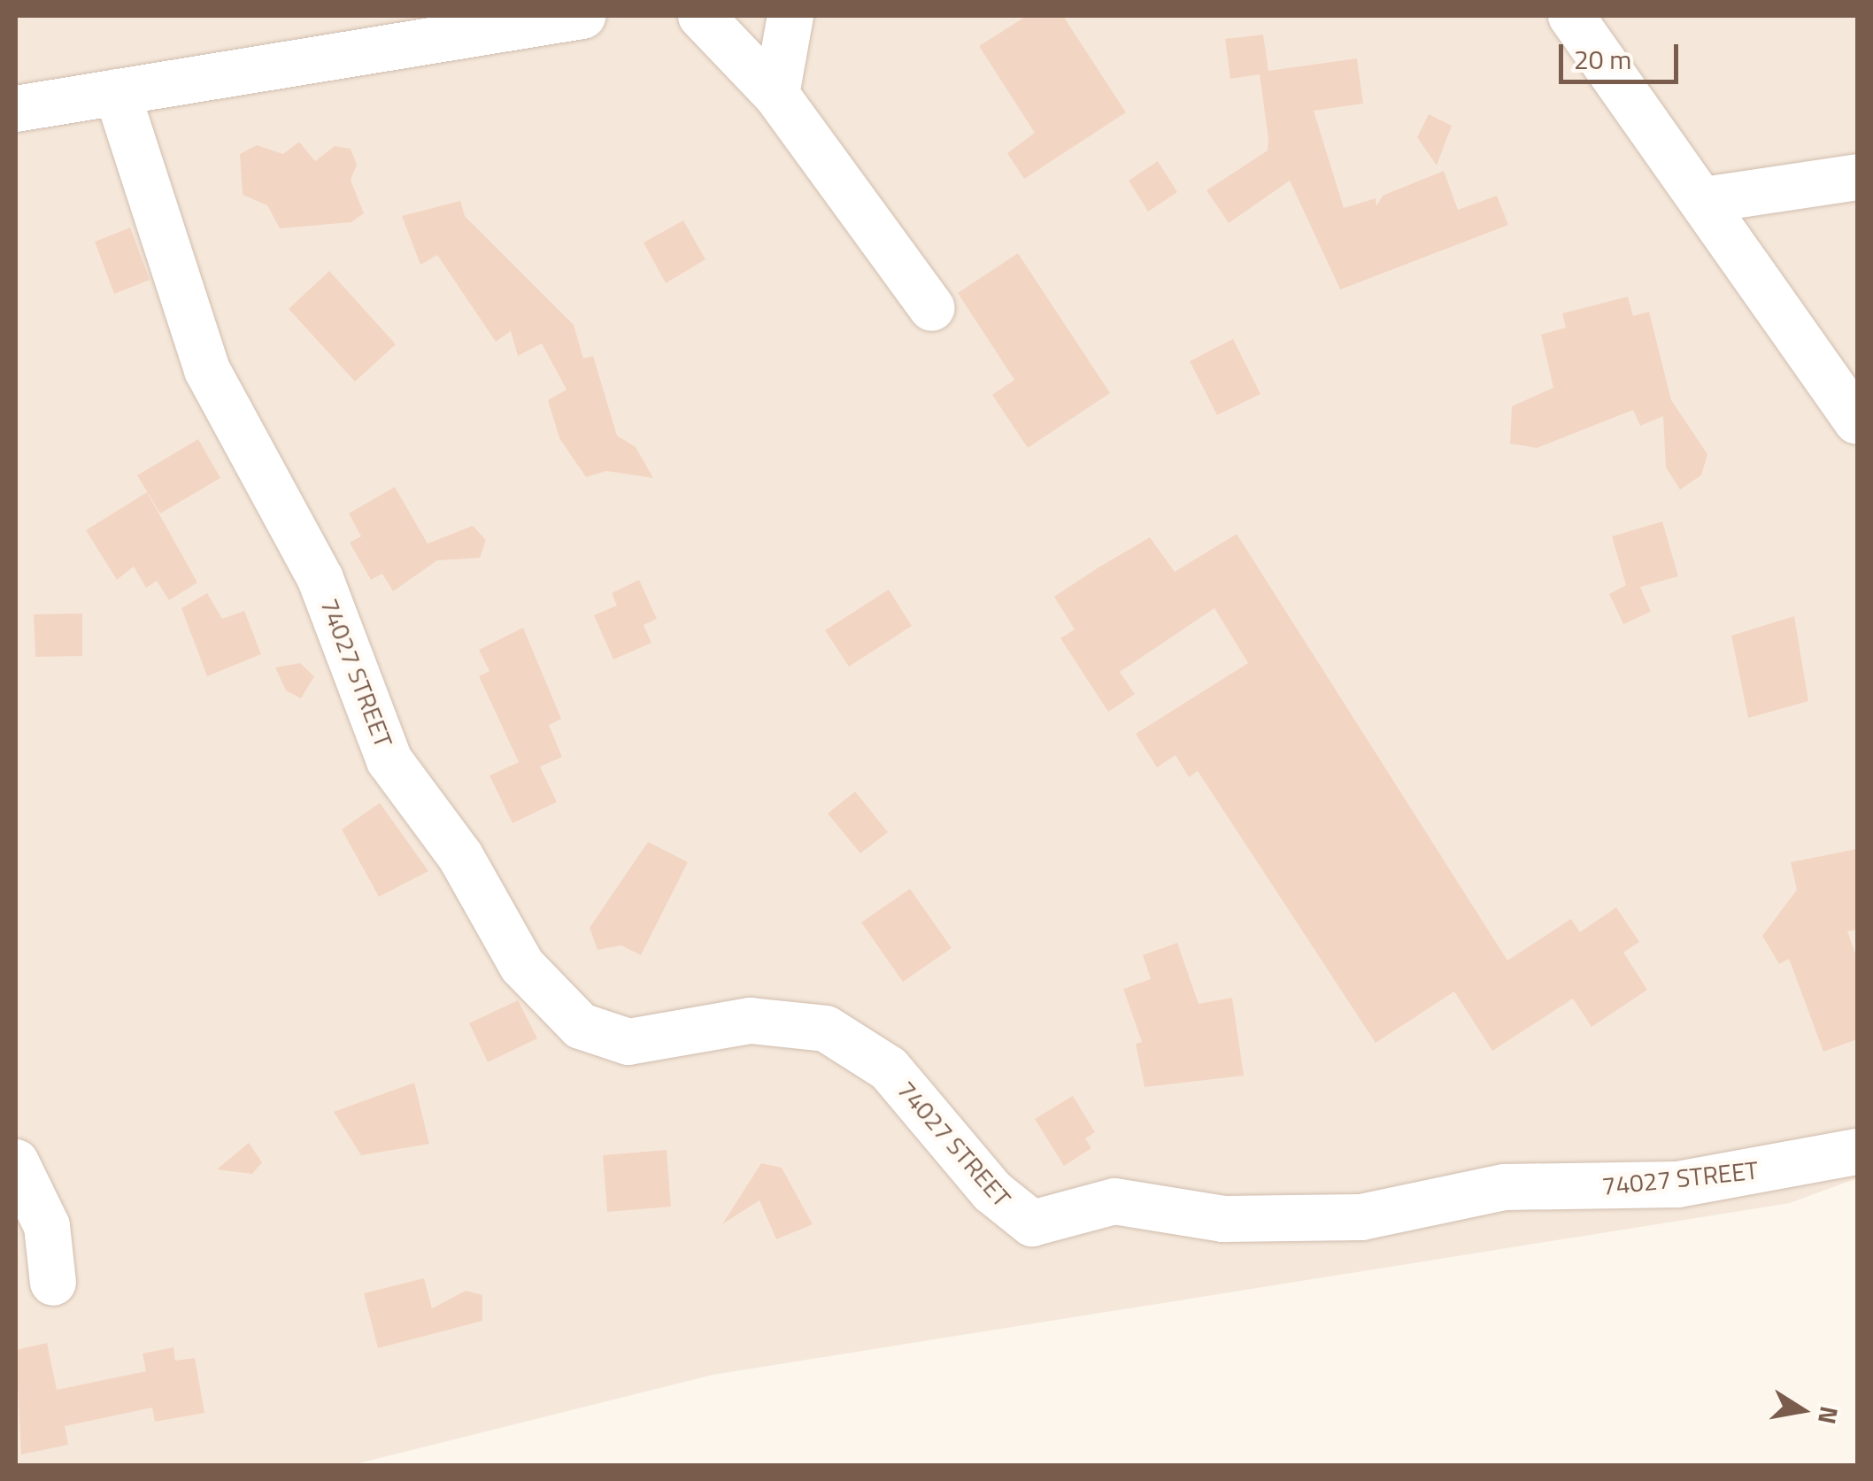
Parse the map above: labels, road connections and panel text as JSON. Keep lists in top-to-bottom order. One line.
{"streets":{"street":["74027 STREET"]},"scale_bar":"20 m","north":"right"}
